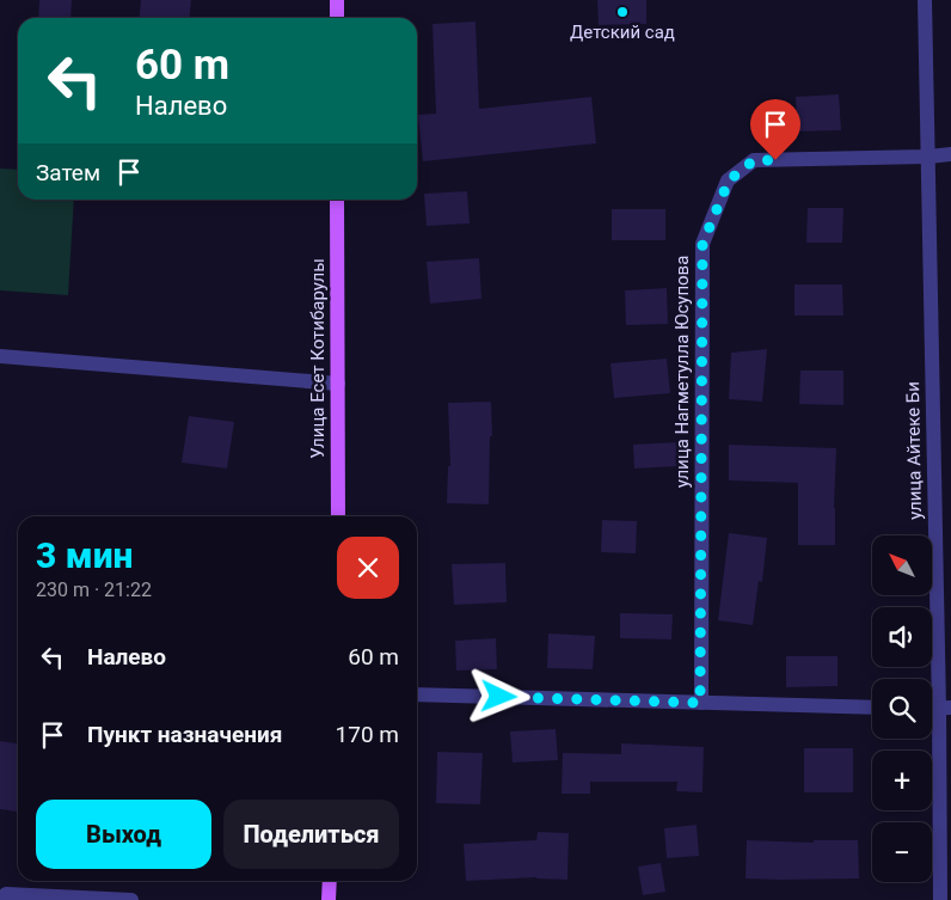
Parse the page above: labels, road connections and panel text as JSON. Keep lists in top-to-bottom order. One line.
{"streets":{"main road":["Улица Есет Котибарулы"],"street":["улица Нагметулла Юсупова","улица Айтеке Би"]},"crossings":[["улица Нагметулла Юсупова","улица Айтеке Би"]],"places":["Детский сад"],"north":"top left","page":{"turn":["60 m","Налево"],"then":"Затем","heading":["3 мин","230 m · 21:22"],"map_buttons":["+","−"],"list":[{"name":"Налево","value":"60 m"},{"name":"Пункт назначения","value":"170 m"}],"buttons":["Выход","Поделиться"]}}
